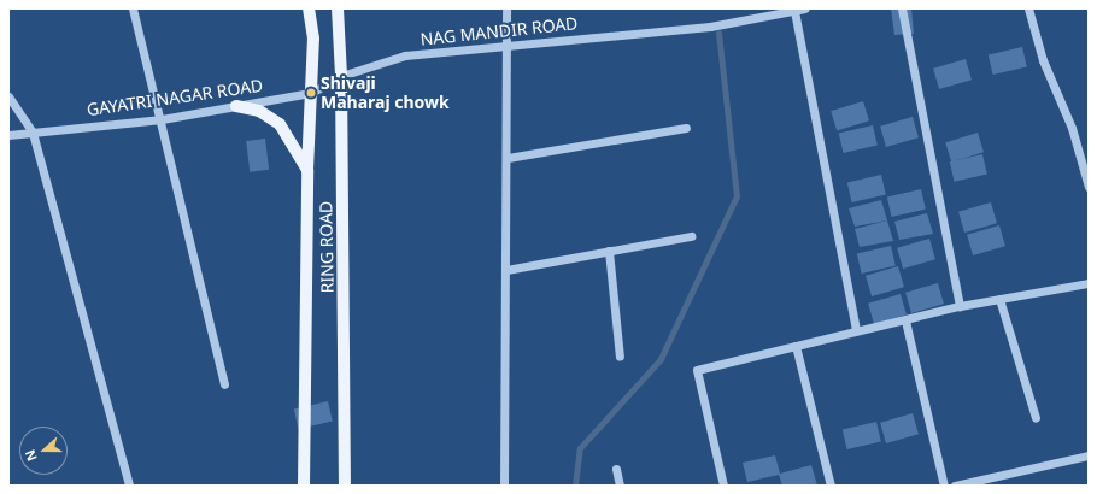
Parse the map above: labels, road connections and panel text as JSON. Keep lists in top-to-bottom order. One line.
{"streets":{"main road":["RING ROAD"],"street":["NAG MANDIR ROAD","GAYATRI NAGAR ROAD"]},"crossings":[["NAG MANDIR ROAD","GAYATRI NAGAR ROAD"],["NAG MANDIR ROAD","RING ROAD"],["GAYATRI NAGAR ROAD","RING ROAD"]],"places":["Shivaji Maharaj chowk"],"north":"left"}
